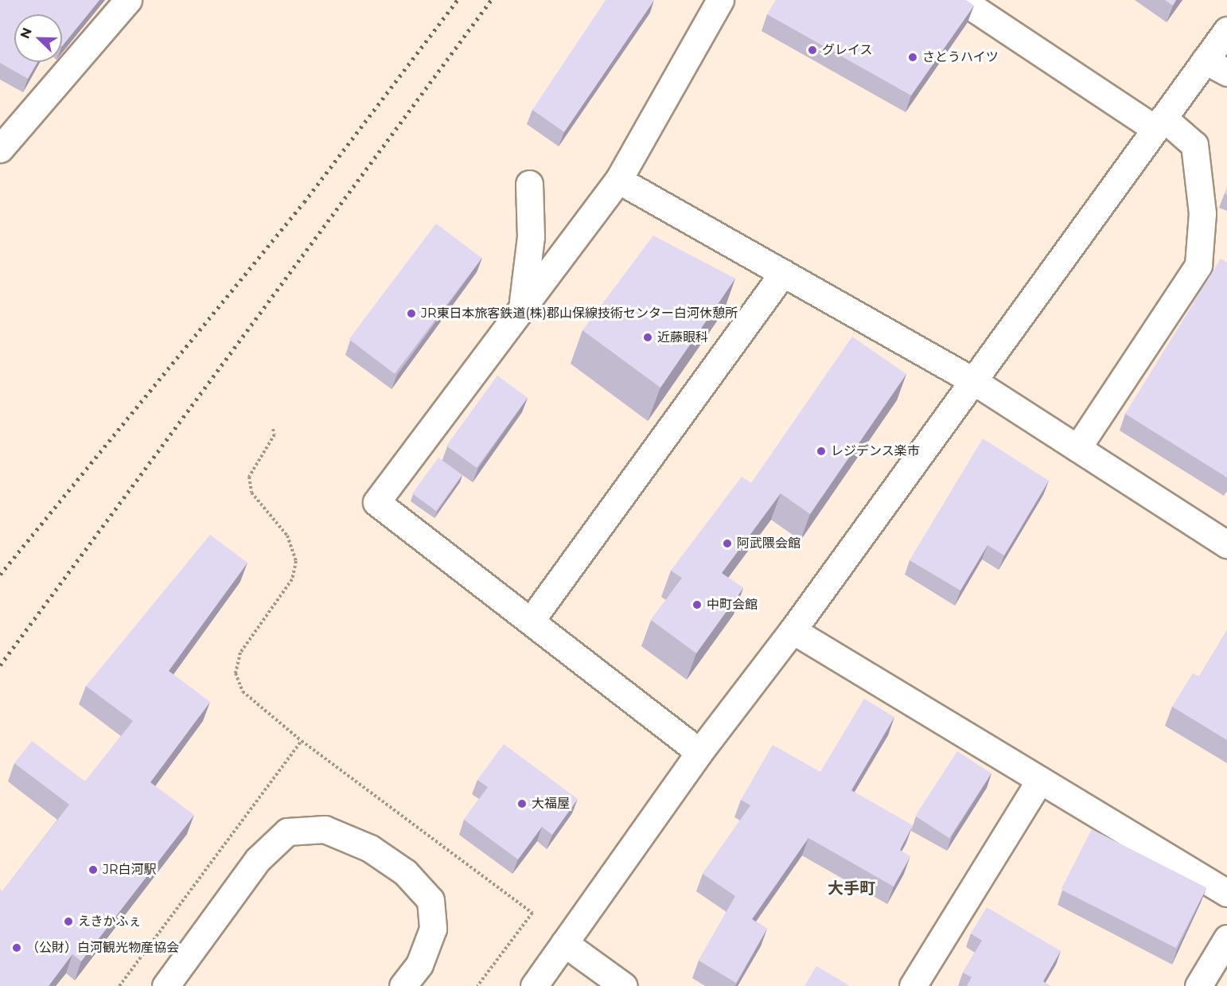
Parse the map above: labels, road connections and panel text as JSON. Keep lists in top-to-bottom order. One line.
{"districts":["大手町"],"places":["グレイス","さとうハイツ","JR東日本旅客鉄道(株)郡山保線技術センター白河休憩所","近藤眼科","レジデンス楽市","阿武隈会館","中町会館","大福屋","JR白河駅","えきかふぇ","（公財）白河観光物産協会"],"north":"top left"}
